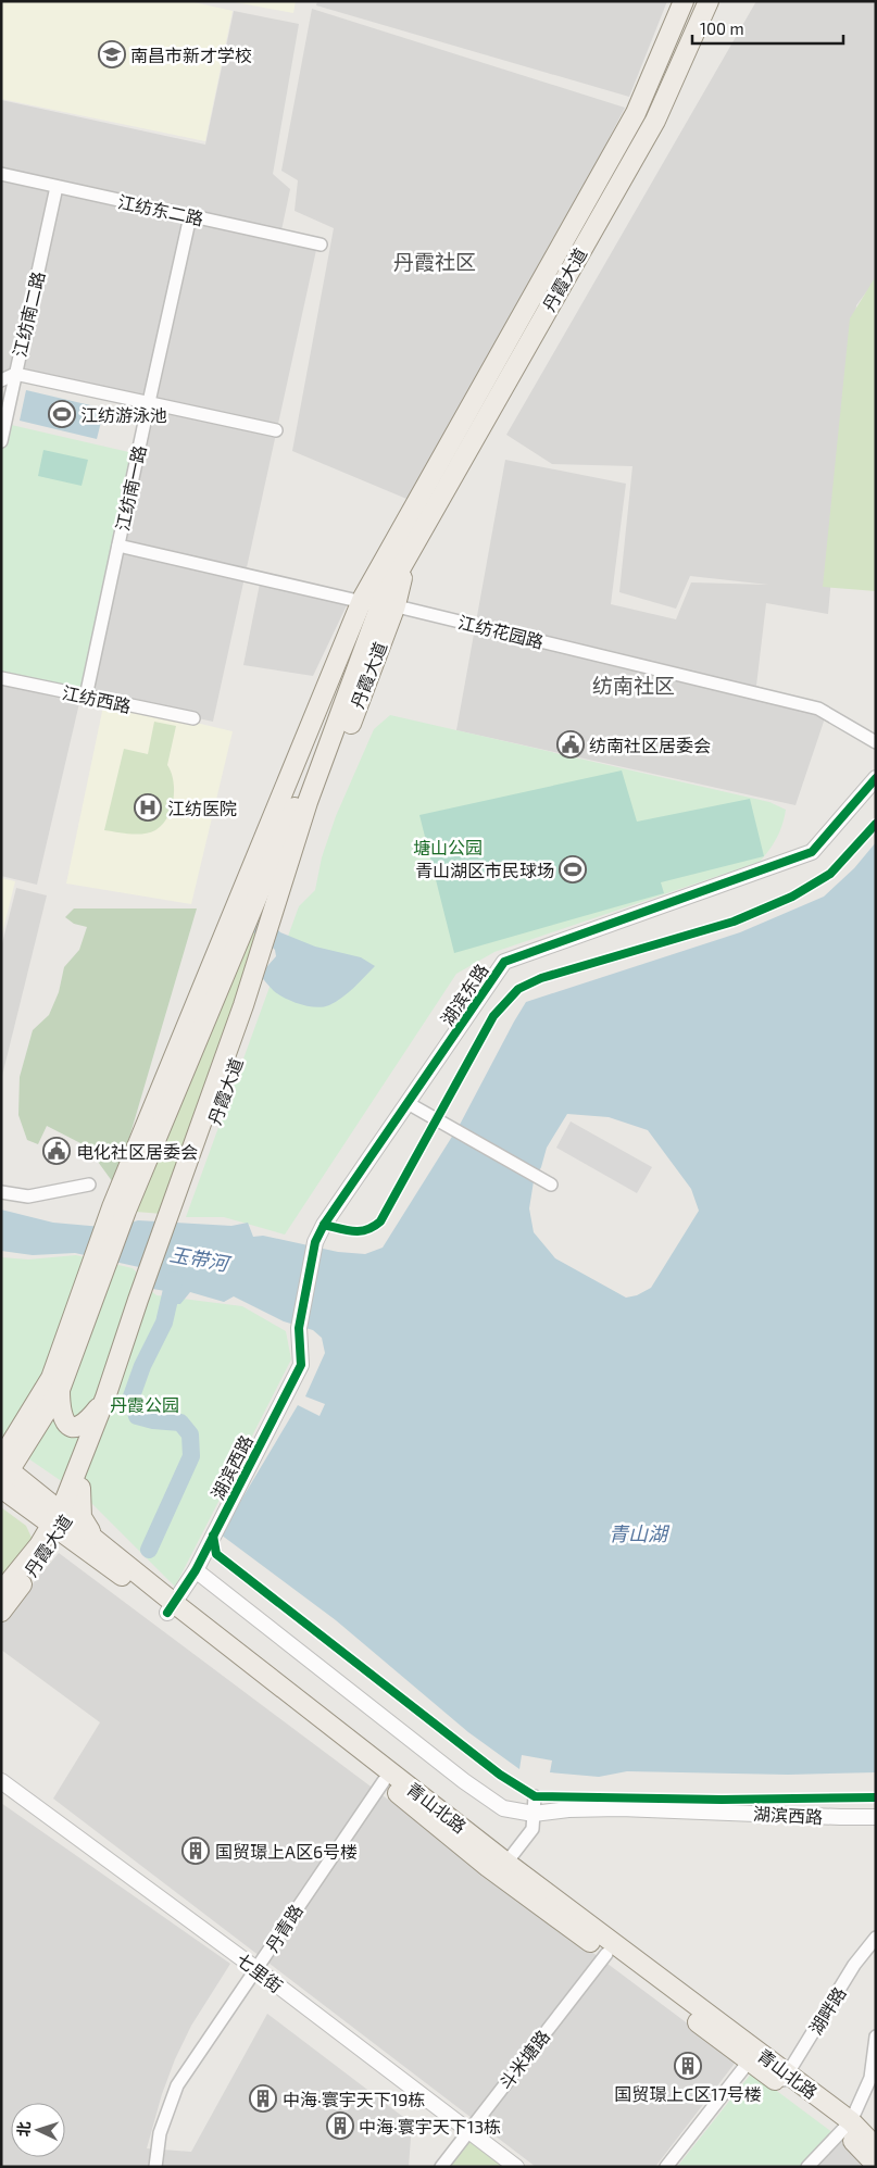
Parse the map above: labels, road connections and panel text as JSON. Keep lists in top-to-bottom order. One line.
{"streets":{"main road":["丹霞大道","青山北路"],"street":["江纺东二路","江纺南二路","江纺南一路","江纺花园路","江纺西路","湖滨东路","湖滨西路","丹青路","七里街","湖畔路","斗米塘路"]},"crossings":[["江纺东二路","江纺南二路"],["江纺东二路","江纺南一路"],["丹霞大道","江纺花园路"],["丹霞大道","青山北路"],["江纺南一路","江纺花园路"],["江纺南一路","江纺西路"],["湖滨东路","湖滨西路"],["湖滨西路","青山北路"],["青山北路","丹青路"],["青山北路","湖畔路"],["青山北路","斗米塘路"],["丹青路","七里街"],["七里街","斗米塘路"]],"districts":["丹霞社区","纺南社区"],"water":["玉带河","青山湖"],"parks":["塘山公园","丹霞公园"],"places":{"school or university":["南昌市新才学校"],"sports":["江纺游泳池","青山湖区市民球场"],"public building":["纺南社区居委会","电化社区居委会"],"hospital":["江纺医院"],"building":["国贸璟上A区6号楼","国贸璟上C区17号楼","中海·寰宇天下19栋","中海·寰宇天下13栋"]},"scale_bar":"100 m","north":"left"}
